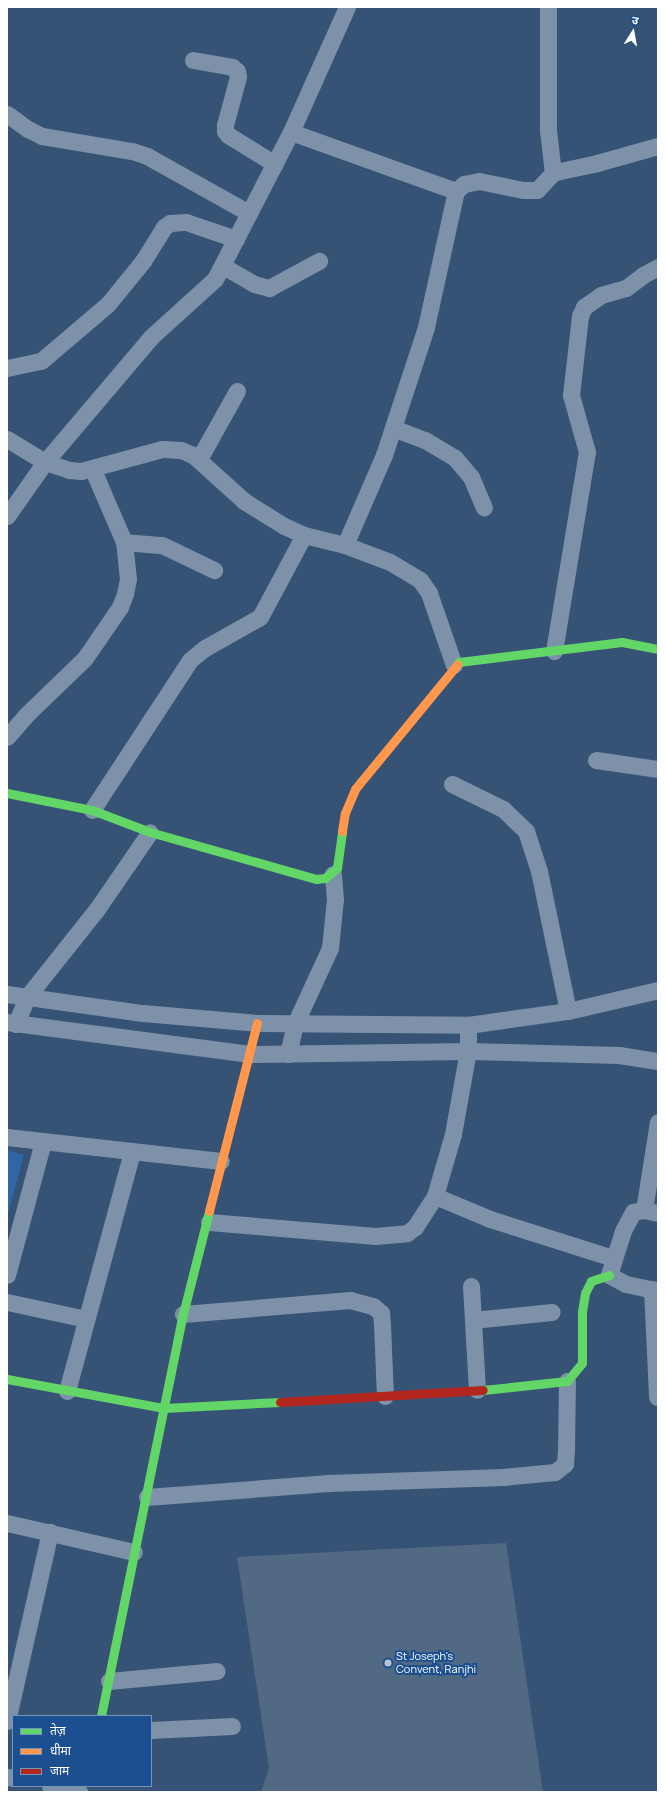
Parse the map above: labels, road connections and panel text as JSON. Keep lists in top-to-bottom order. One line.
{"places":["St Joseph's Convent, Ranjhi"],"legend":["तेज़","धीमा","जाम"],"north":"top"}
